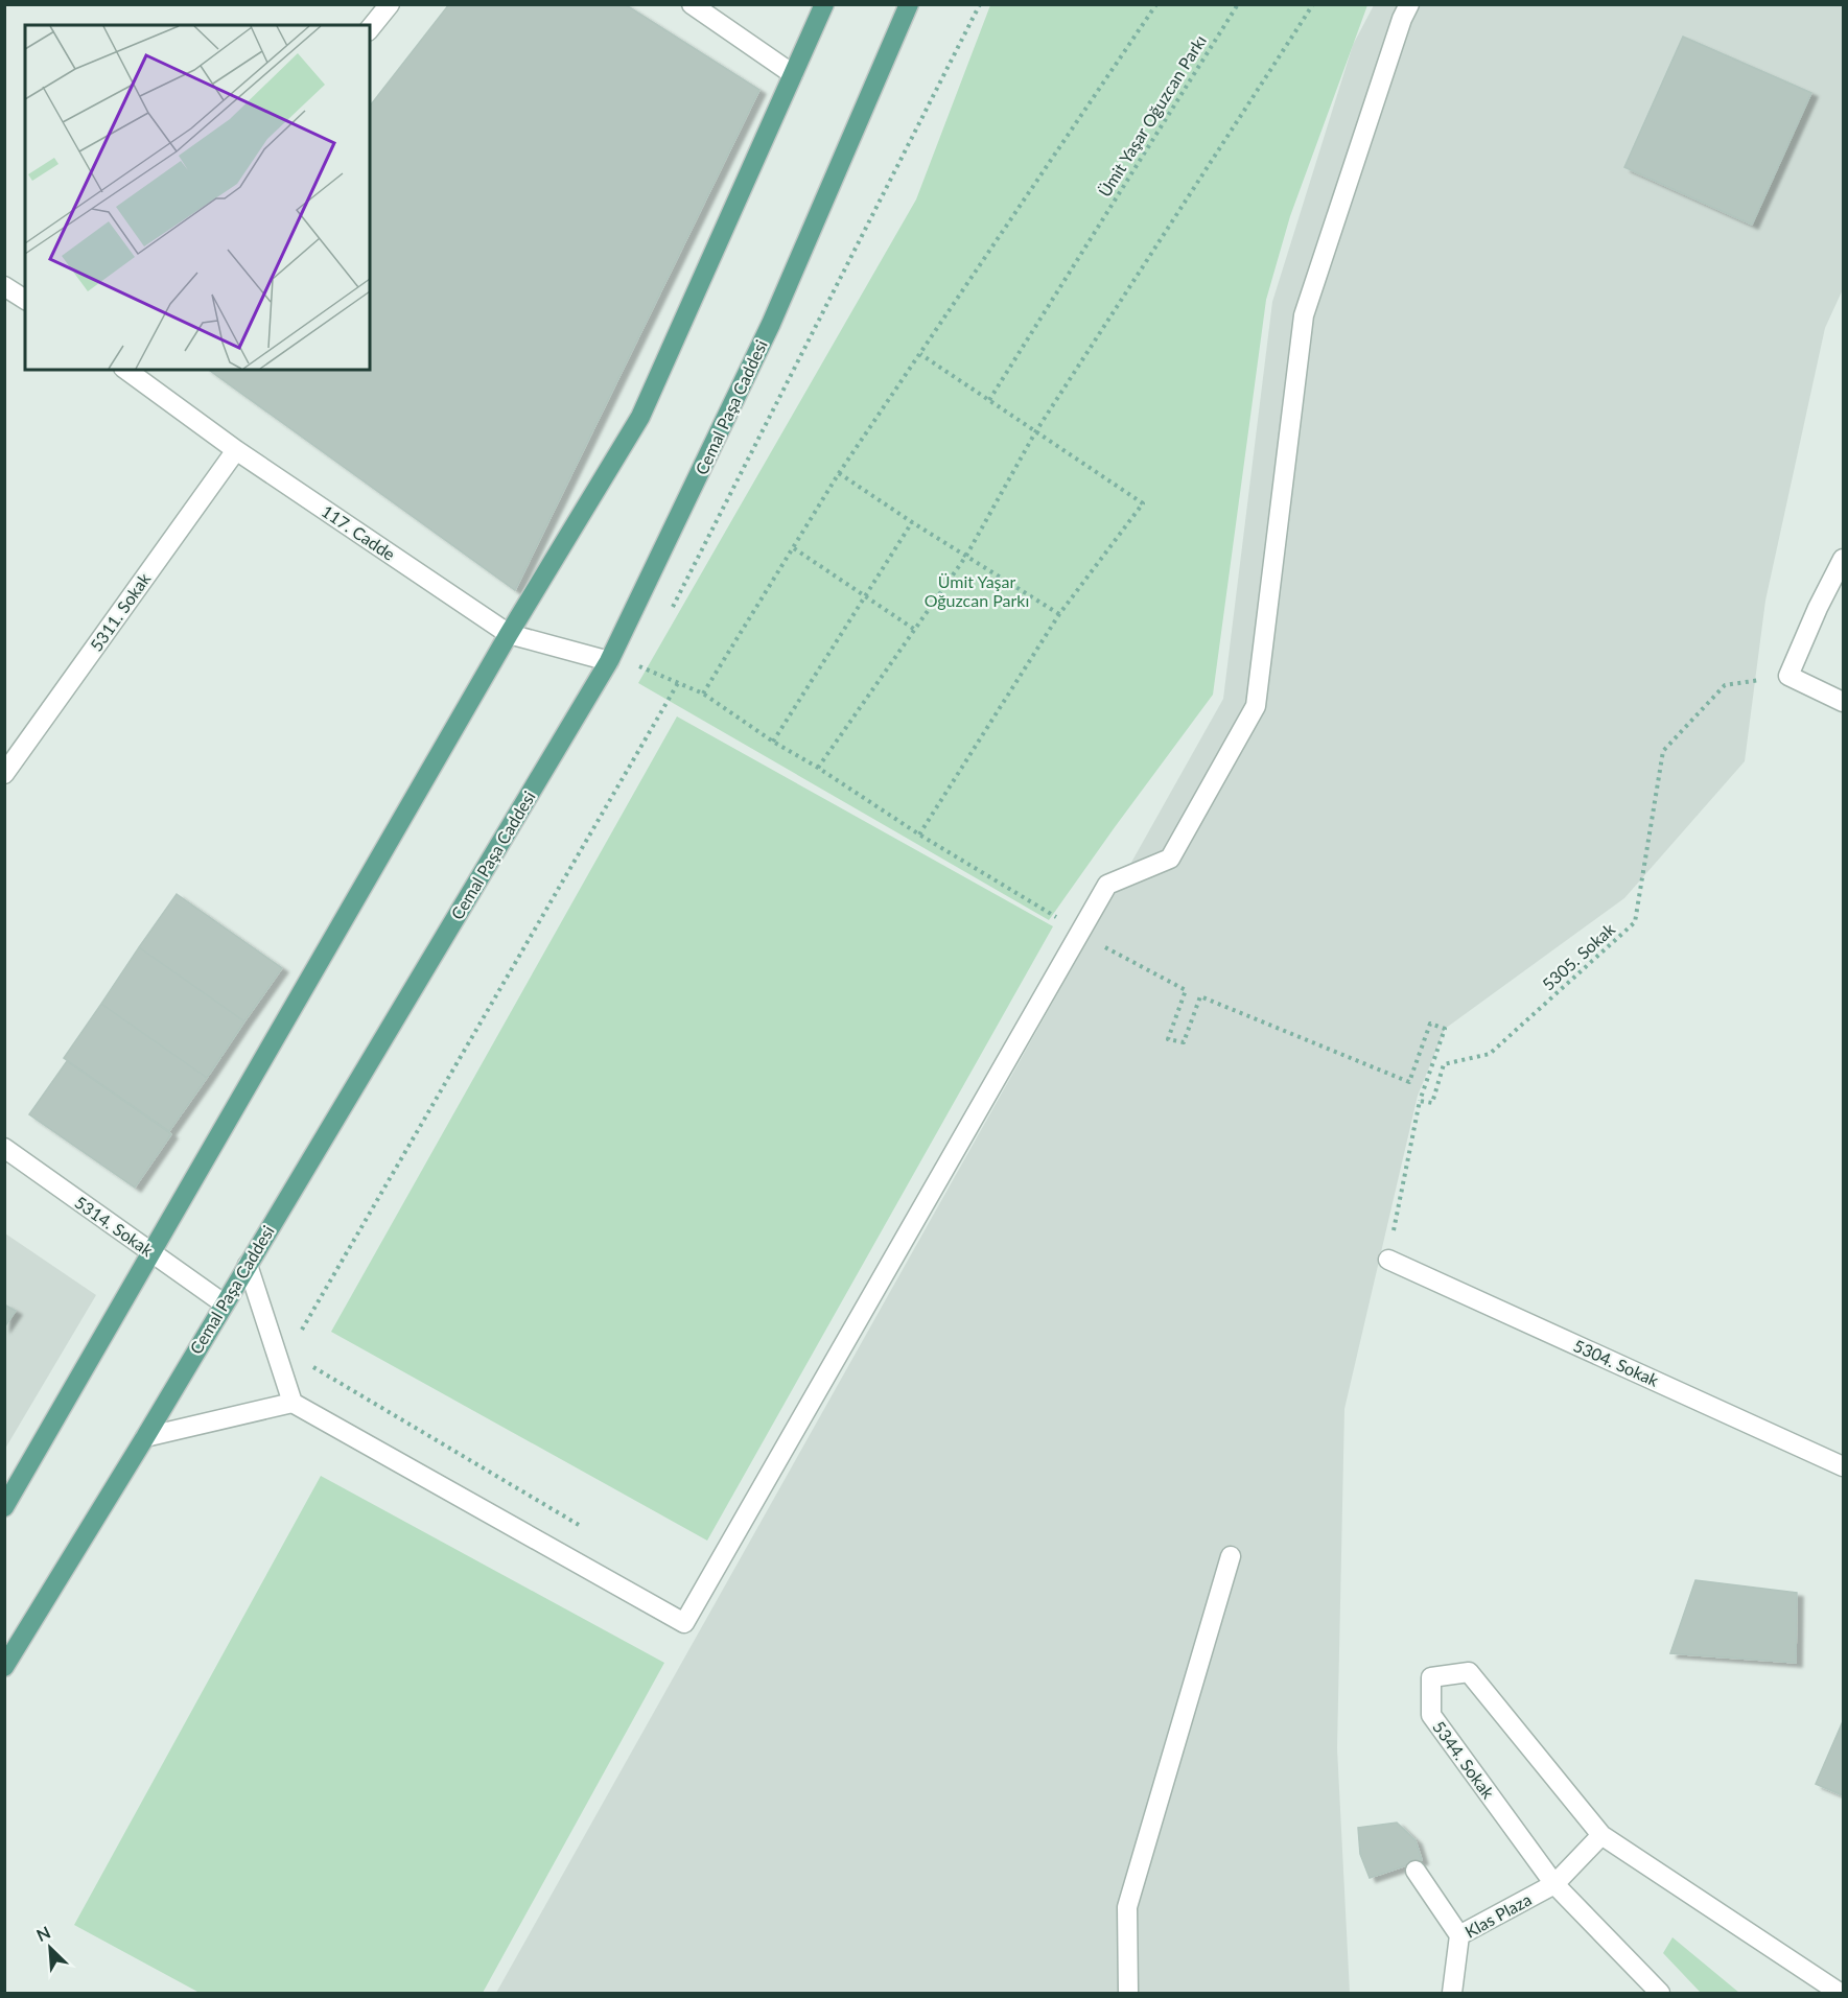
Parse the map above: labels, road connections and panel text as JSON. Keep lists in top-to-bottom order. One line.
{"streets":{"main road":["Cemal Paşa Caddesi"],"street":["117. Cadde","5311. Sokak","5314. Sokak","5304. Sokak","5344. Sokak","Klas Plaza"],"path":["Ümit Yaşar Oğuzcan Parkı","5305. Sokak"]},"crossings":[["Cemal Paşa Caddesi","117. Cadde"],["Cemal Paşa Caddesi","5314. Sokak"],["117. Cadde","5311. Sokak"],["5344. Sokak","Klas Plaza"]],"parks":["Ümit Yaşar Oğuzcan Parkı"],"north":"top left"}
